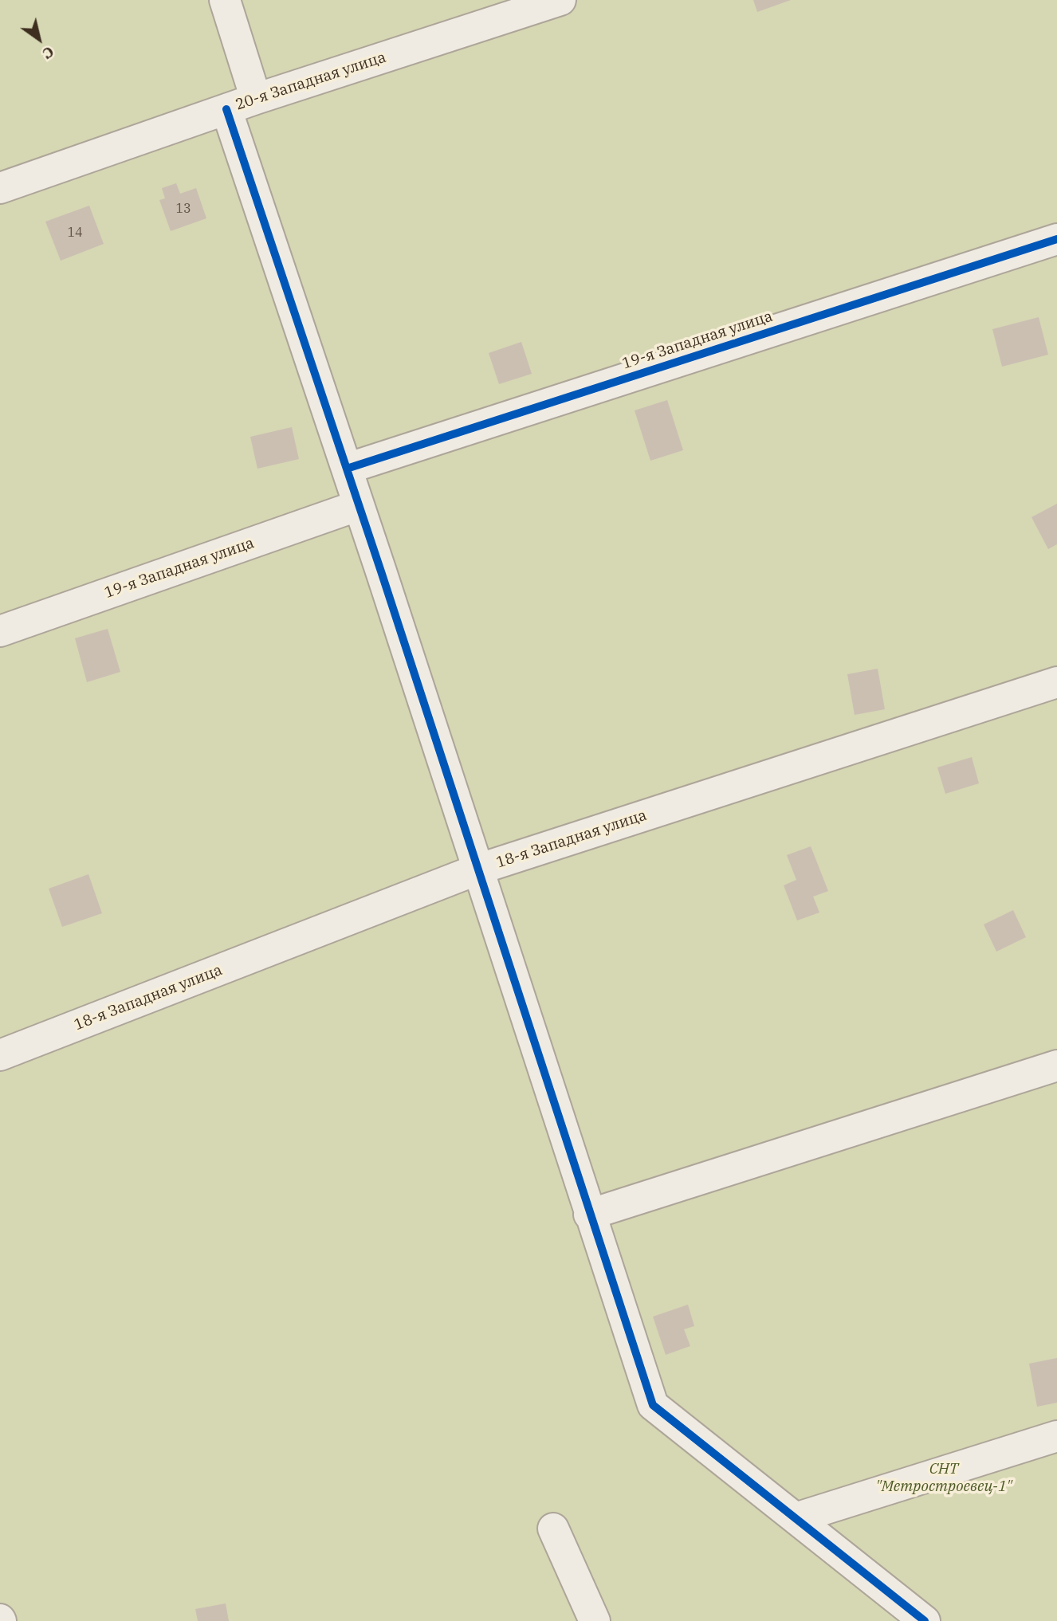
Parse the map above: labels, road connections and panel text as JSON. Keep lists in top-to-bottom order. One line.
{"streets":{"street":["20-я Западная улица","19-я Западная улица","18-я Западная улица"]},"parks":["СНТ \"Метростроевец-1\""],"house_numbers":["13","14"],"north":"bottom right"}
